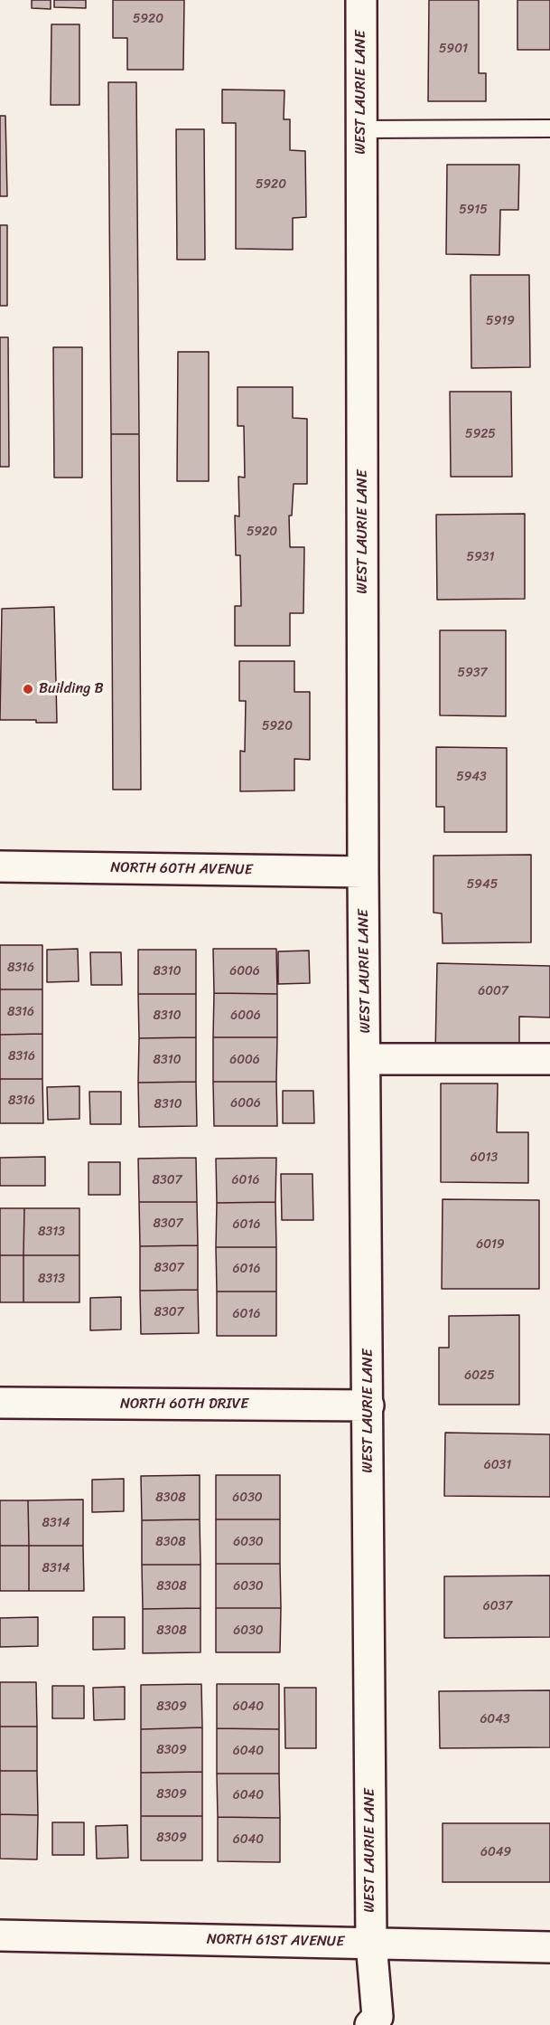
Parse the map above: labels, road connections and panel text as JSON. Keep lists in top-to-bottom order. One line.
{"streets":{"street":["WEST LAURIE LANE","NORTH 60TH AVENUE","NORTH 60TH DRIVE","NORTH 61ST AVENUE"]},"crossings":[["WEST LAURIE LANE","NORTH 60TH AVENUE"],["WEST LAURIE LANE","NORTH 60TH DRIVE"],["WEST LAURIE LANE","NORTH 61ST AVENUE"]],"places":["Building B"],"house_numbers":["5920","5901","5920","5915","5919","5925","5920","5931","5937","5920","5943","5945","8316","8310","6006","6007","8316","8310","6006","8316","8310","6006","8316","6006","8310","6013","8307","6016","8307","6016","8313","6019","8307","6016","8313","8307","6016","6025","6031","8308","6030","8314","8308","6030","8314","8308","6030","6037","8308","6030","8309","6040","6043","8309","6040","8309","6040","8309","6040","6049"]}
